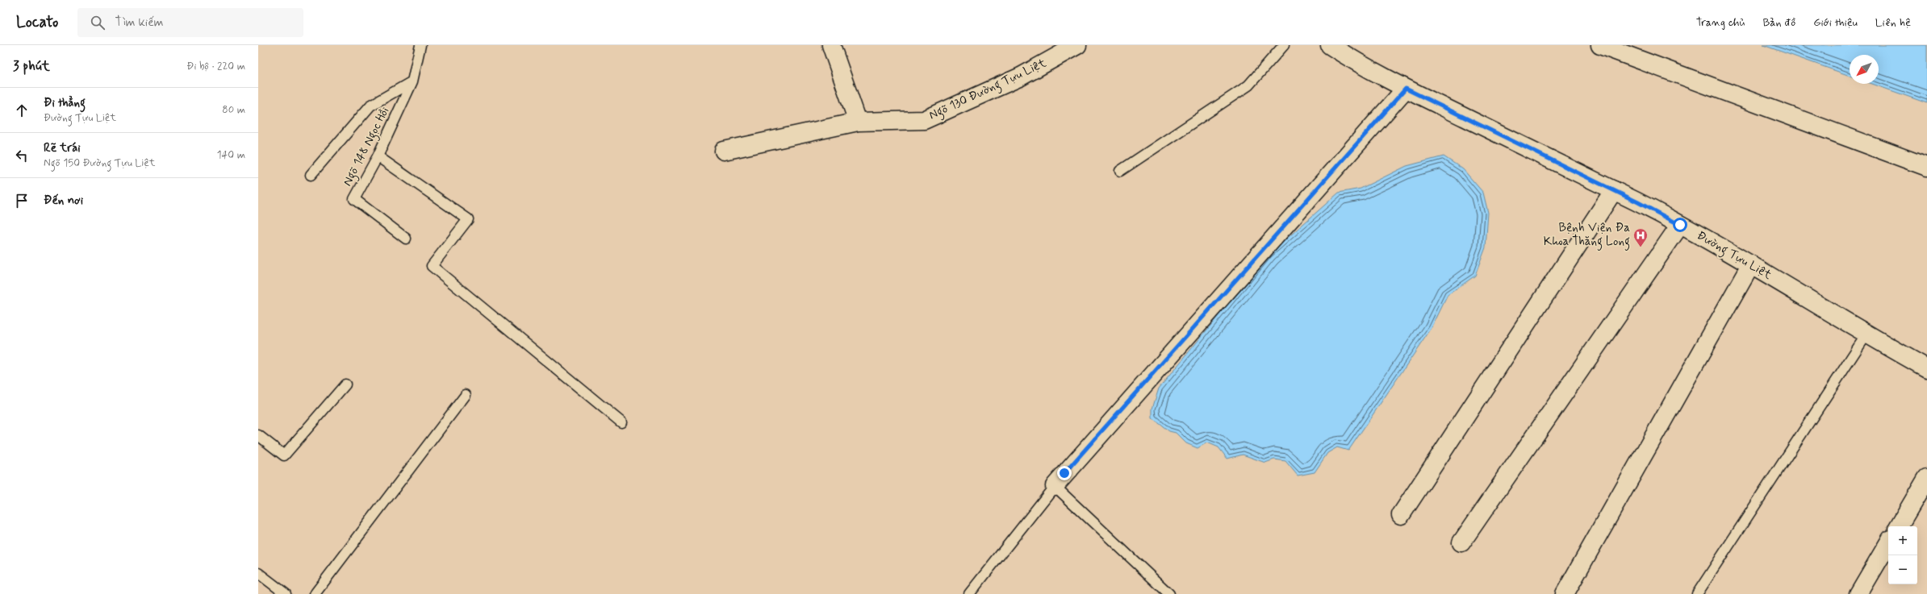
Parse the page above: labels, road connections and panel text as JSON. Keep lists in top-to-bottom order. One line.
{"streets":{"street":["Ngõ 130 Đường Tựu Liệt","Đường Tựu Liệt"],"lane":["Ngõ 148 Ngọc Hồi"]},"places":{"hospital":["Bệnh Viện Đa Khoa Thăng Long"]},"north":"bottom left","page":{"header":"Locato","search":"Tìm kiếm","nav":["Trang chủ","Bản đồ","Giới thiệu","Liên hệ"],"heading":["3 phút","Đi bộ · 220 m"],"list":[["Đi thẳng","Đường Tựu Liệt","80 m"],["Rẽ trái","Ngõ 150 Đường Tựu Liệt","140 m"],"Đến nơi"],"map_buttons":["+","−"]}}
